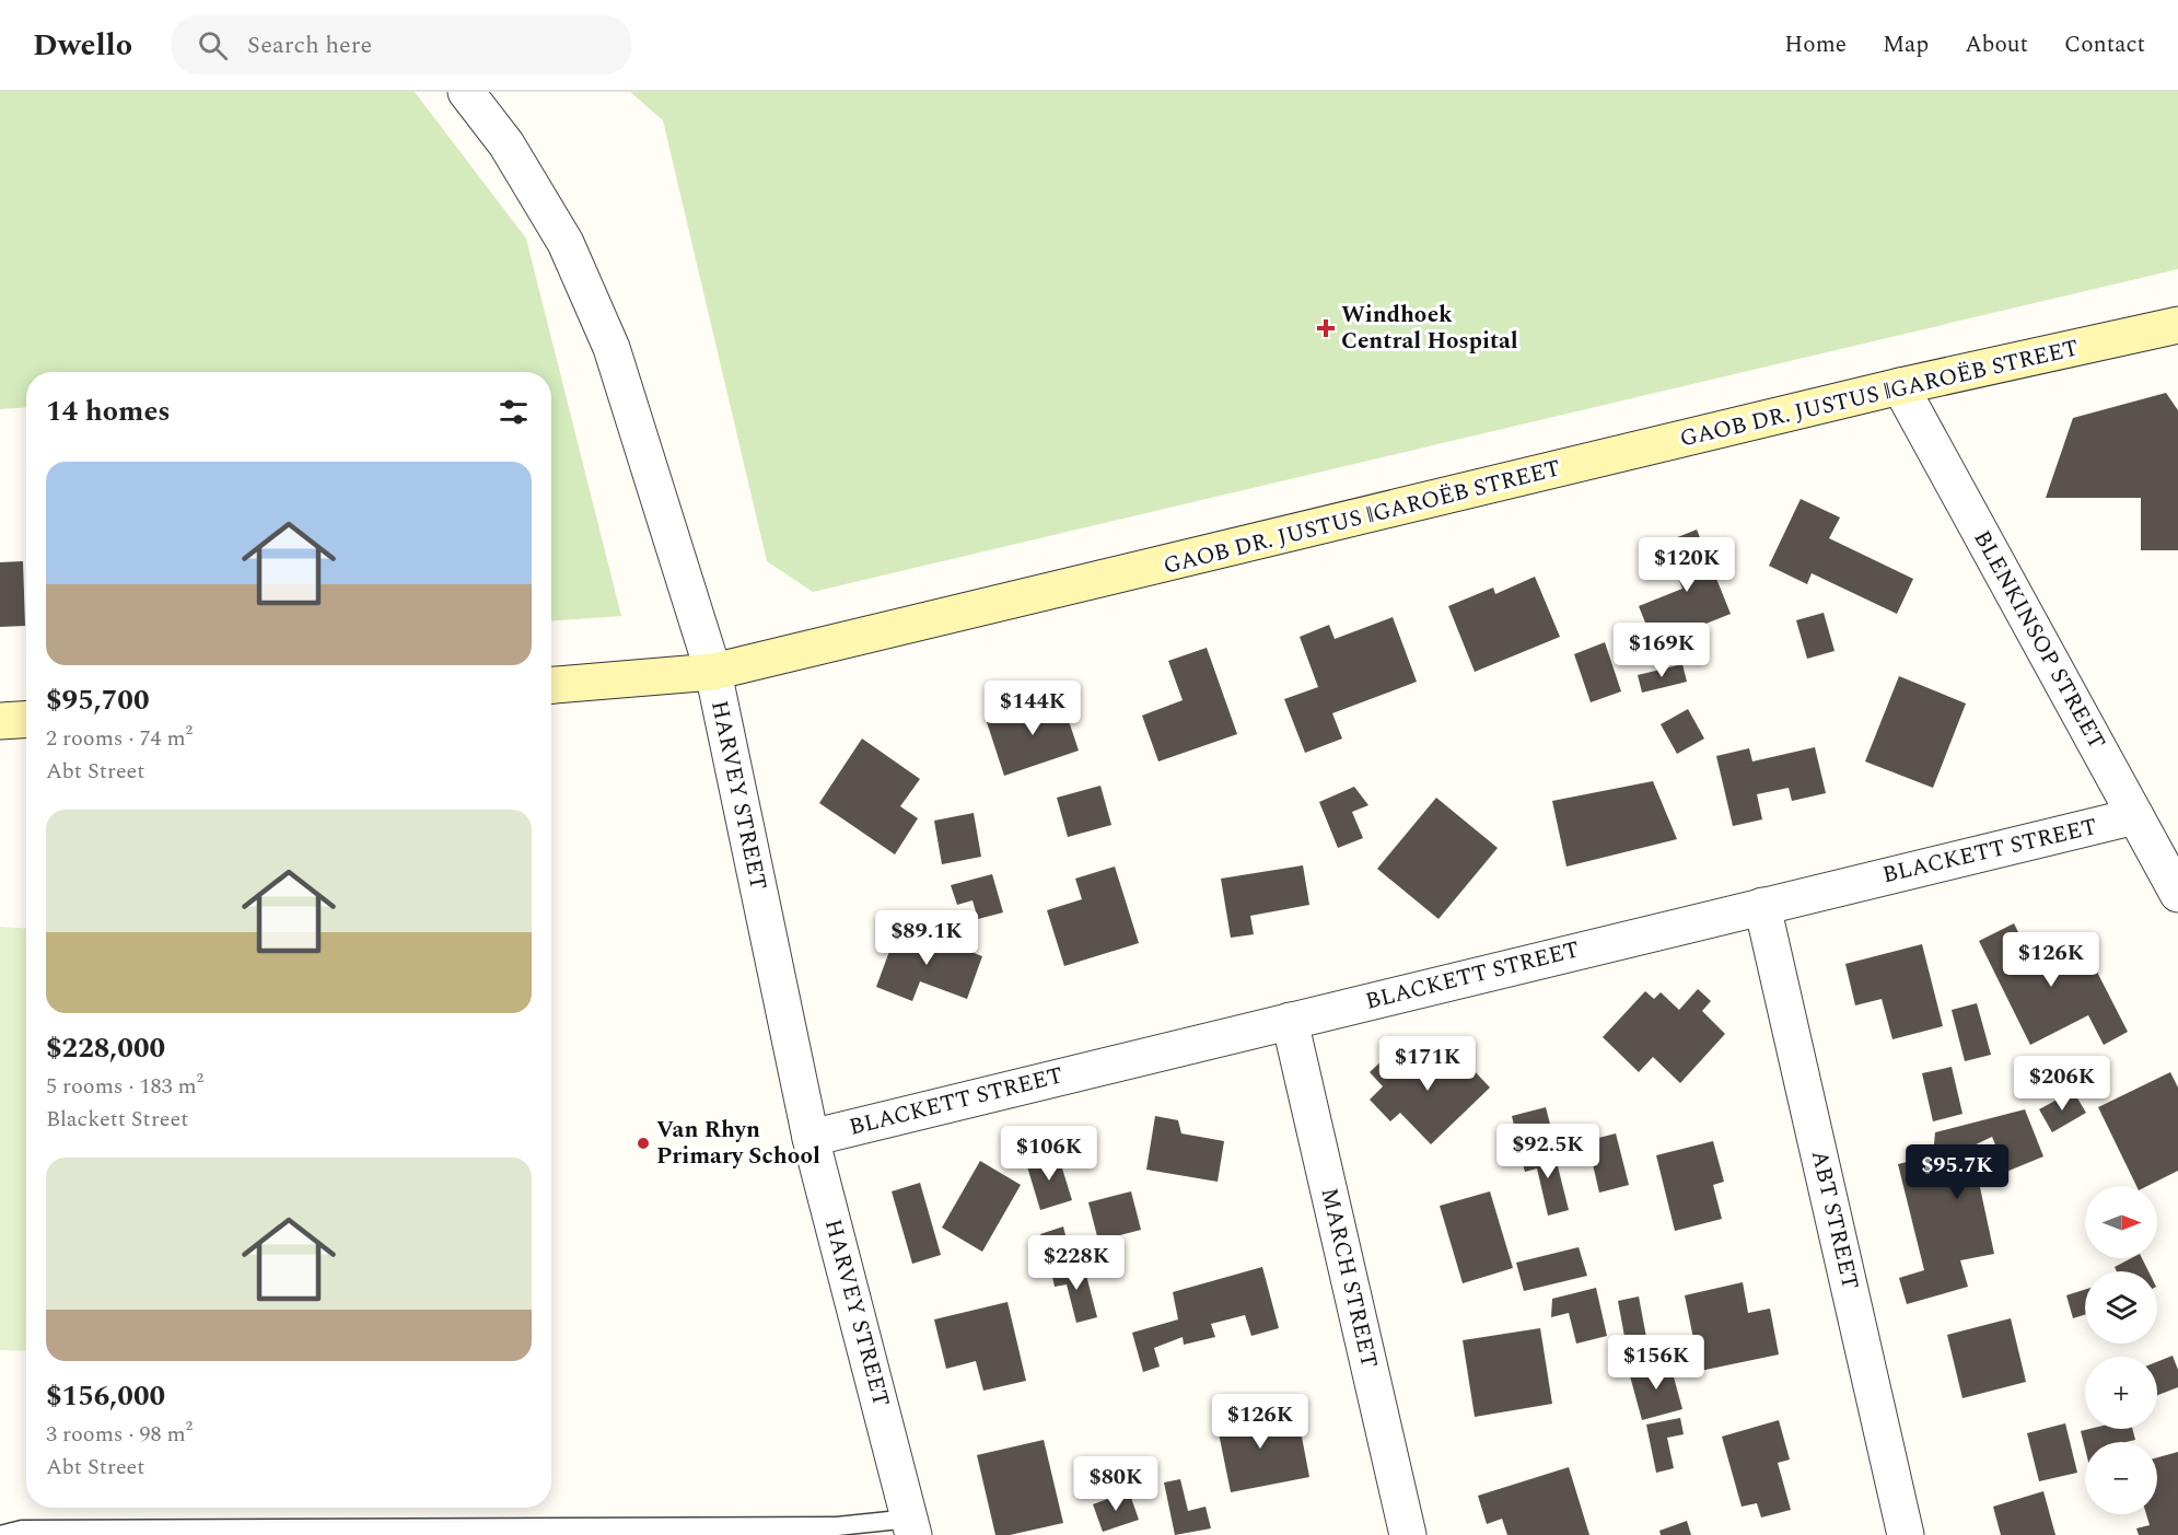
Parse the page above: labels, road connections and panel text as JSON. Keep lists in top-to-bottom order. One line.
{"streets":{"street":["GAOB DR. JUSTUS ǁGAROËB STREET","BLENKINSOP STREET","HARVEY STREET","BLACKETT STREET","ABT STREET","MARCH STREET"]},"crossings":[["GAOB DR. JUSTUS ǁGAROËB STREET","BLENKINSOP STREET"],["GAOB DR. JUSTUS ǁGAROËB STREET","HARVEY STREET"],["BLENKINSOP STREET","BLACKETT STREET"],["HARVEY STREET","BLACKETT STREET"],["BLACKETT STREET","ABT STREET"],["BLACKETT STREET","MARCH STREET"]],"places":{"health":["Windhoek Central Hospital"],"other":["Van Rhyn Primary School"]},"north":"right","page":{"header":"Dwello","search":"Search here","nav":["Home","Map","About","Contact"],"heading":"14 homes","list":[{"name":"$95,700","note":"2 rooms · 74 m² · Abt Street"},{"name":"$228,000","note":"5 rooms · 183 m² · Blackett Street"},{"name":"$156,000","note":"3 rooms · 98 m² · Abt Street"}],"price":["$120K","$169K","$144K","$89.1K","$126K","$171K","$206K","$92.5K","$106K","$95.7K","$228K","$156K","$126K","$80K"],"map_buttons":["+","−"]}}
